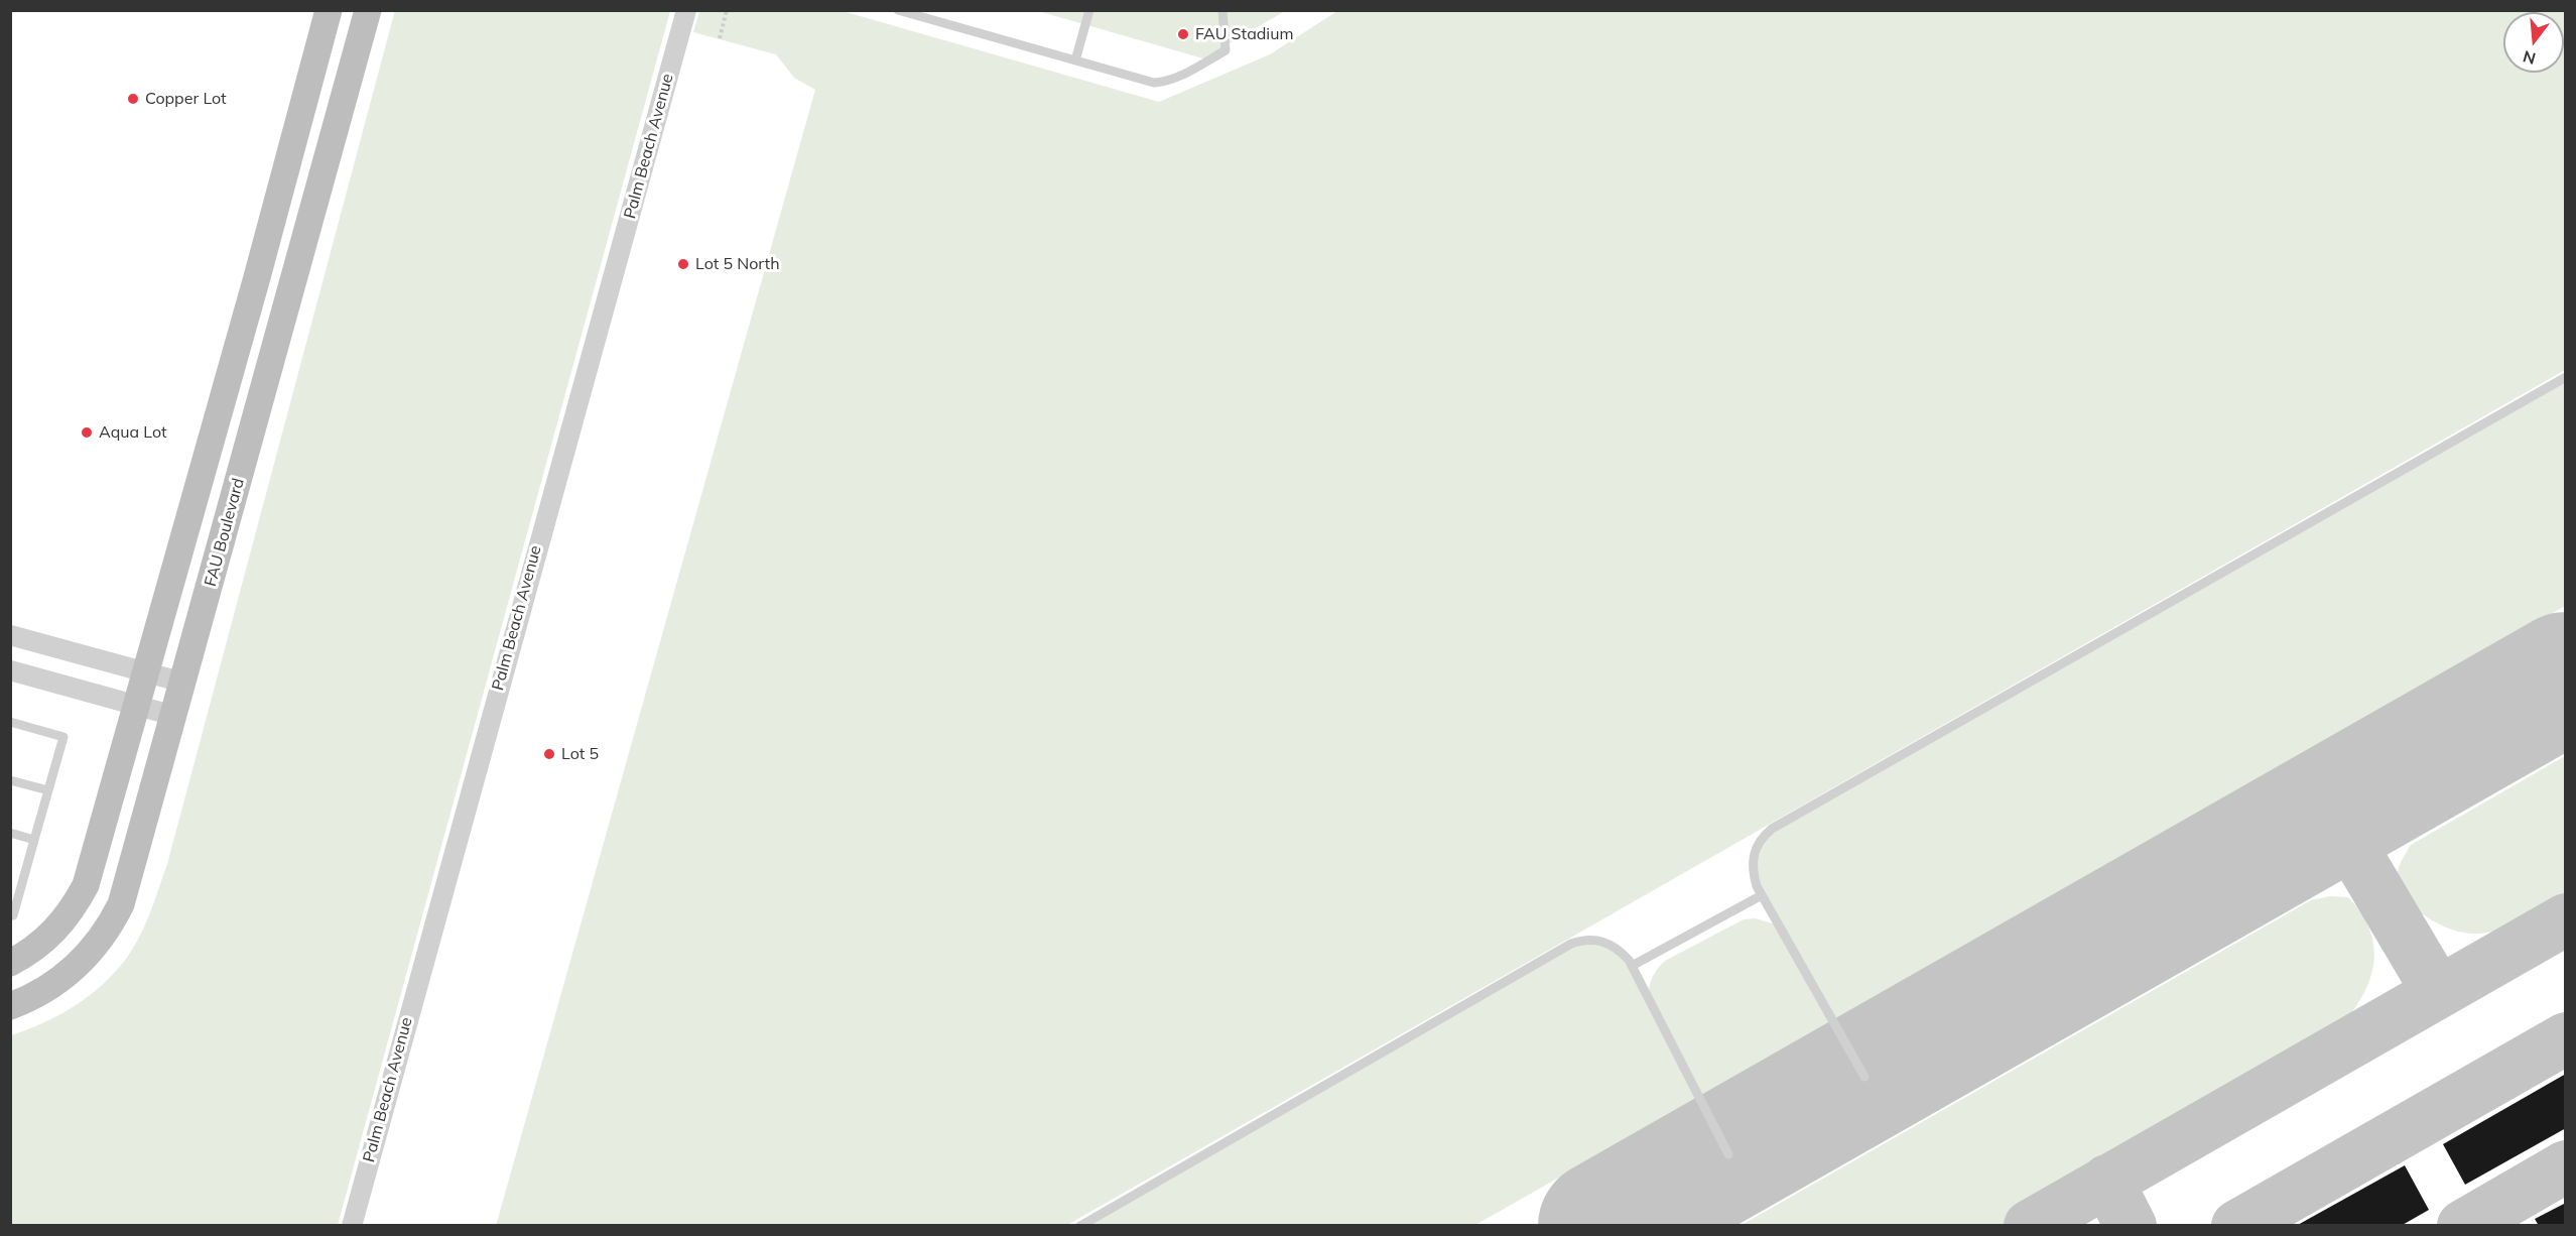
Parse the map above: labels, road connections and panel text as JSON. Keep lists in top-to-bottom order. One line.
{"streets":{"street":["Palm Beach Avenue","FAU Boulevard"]},"places":["FAU Stadium","Copper Lot","Lot 5 North","Aqua Lot","Lot 5"],"north":"bottom"}
